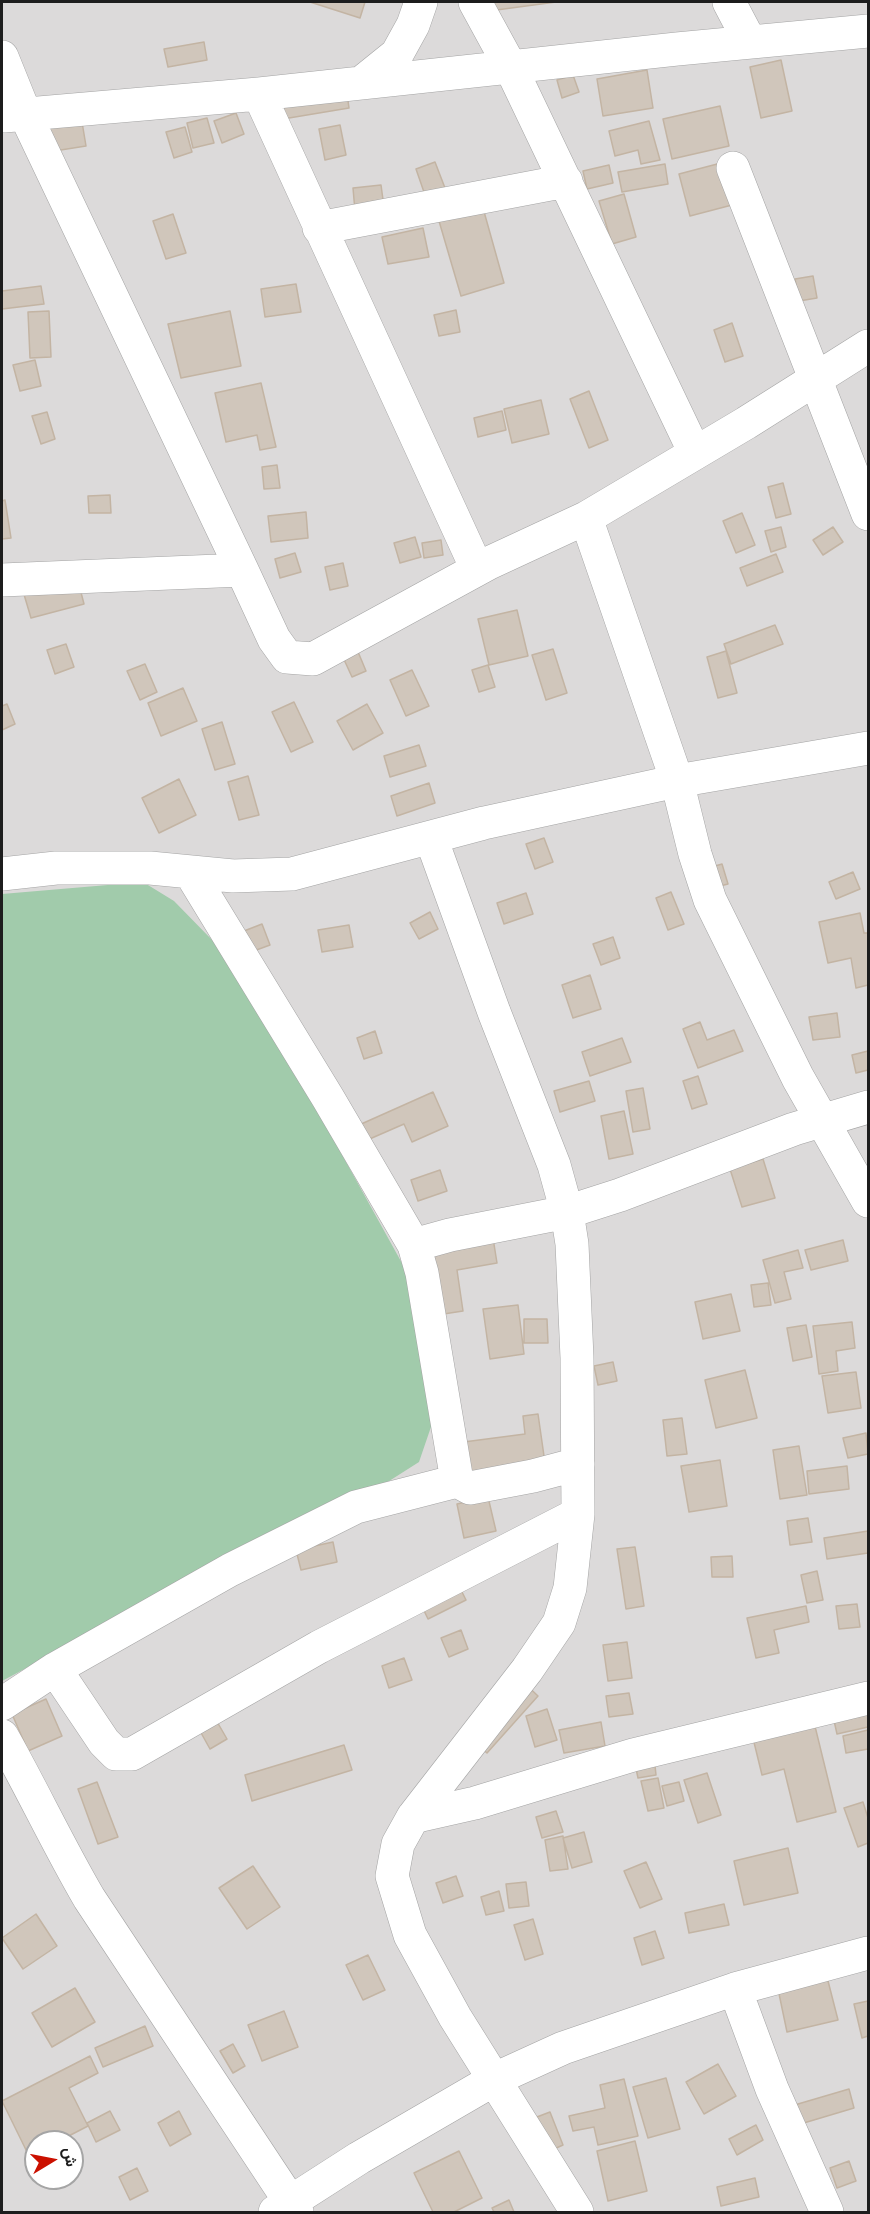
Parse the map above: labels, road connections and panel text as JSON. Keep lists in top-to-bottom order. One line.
{"north":"right"}
